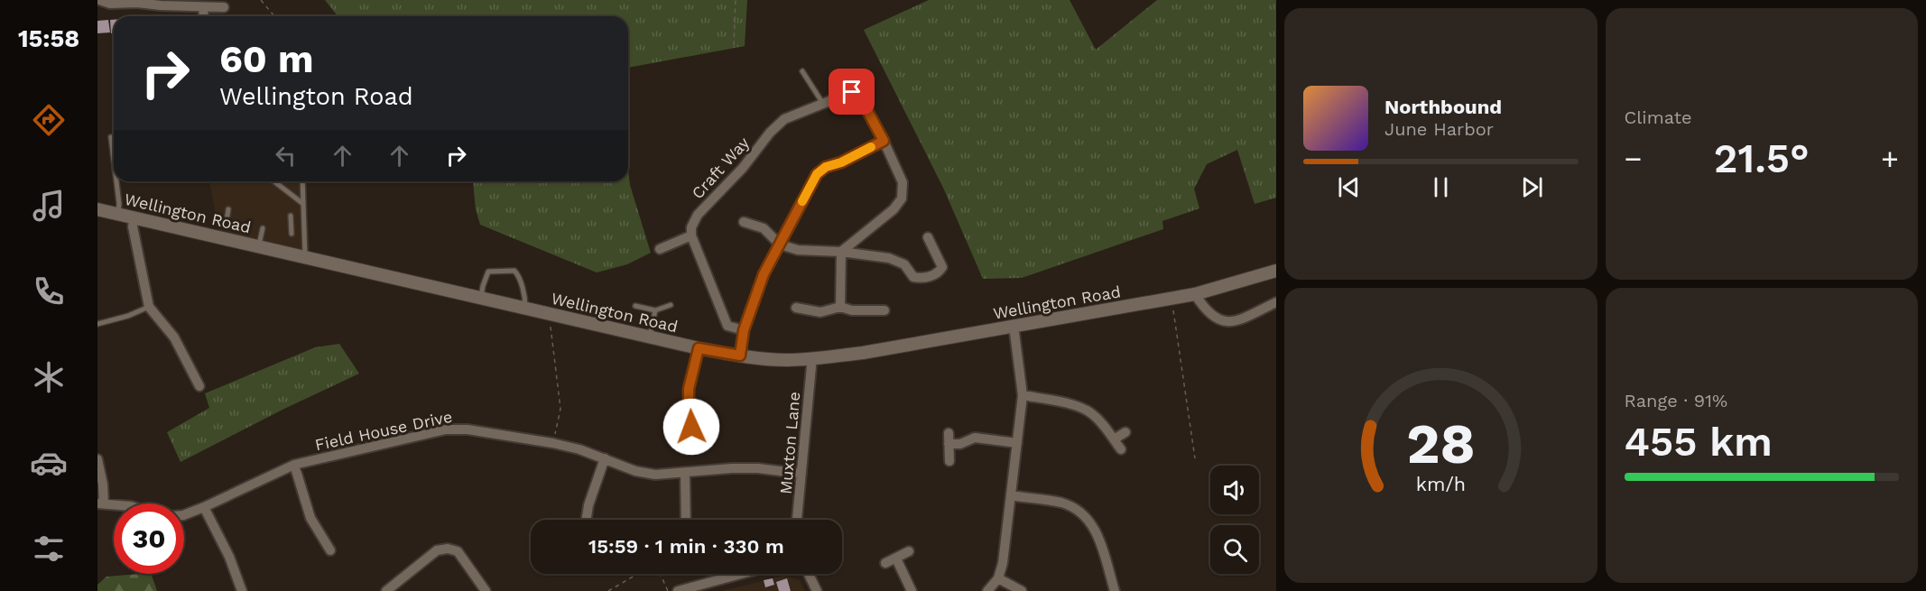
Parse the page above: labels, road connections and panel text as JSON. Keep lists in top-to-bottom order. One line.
{"streets":{"street":["Craft Way","Wellington Road","Field House Drive","Muxton Lane"]},"crossings":[["Wellington Road","Muxton Lane"],["Field House Drive","Muxton Lane"]],"page":{"tabs":"15:58","tile":["Climate",["Range · 91%","455 km"]],"turn":["60 m","Wellington Road"],"song":["Northbound","June Harbor"],"heat":["−","21.5°","+"],"limit":"30","trip":"15:59 · 1 min · 330 m","gauge":["28","km/h"]}}
